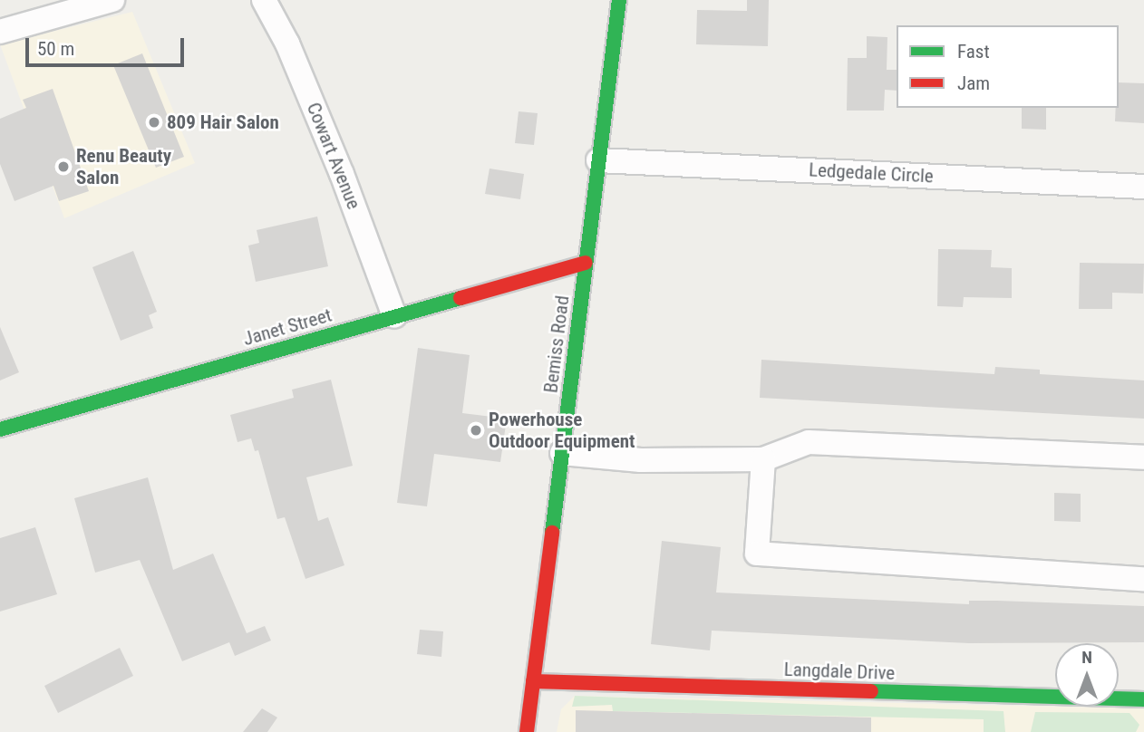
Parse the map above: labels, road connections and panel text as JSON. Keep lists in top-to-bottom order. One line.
{"streets":{"street":["Cowart Avenue","Ledgedale Circle","Janet Street","Bemiss Road","Langdale Drive"]},"crossings":[["Cowart Avenue","Janet Street"],["Ledgedale Circle","Bemiss Road"],["Janet Street","Bemiss Road"],["Bemiss Road","Langdale Drive"]],"places":["809 Hair Salon","Renu Beauty Salon","Powerhouse Outdoor Equipment"],"legend":["Fast","Jam"],"scale_bar":"50 m","north":"top"}
